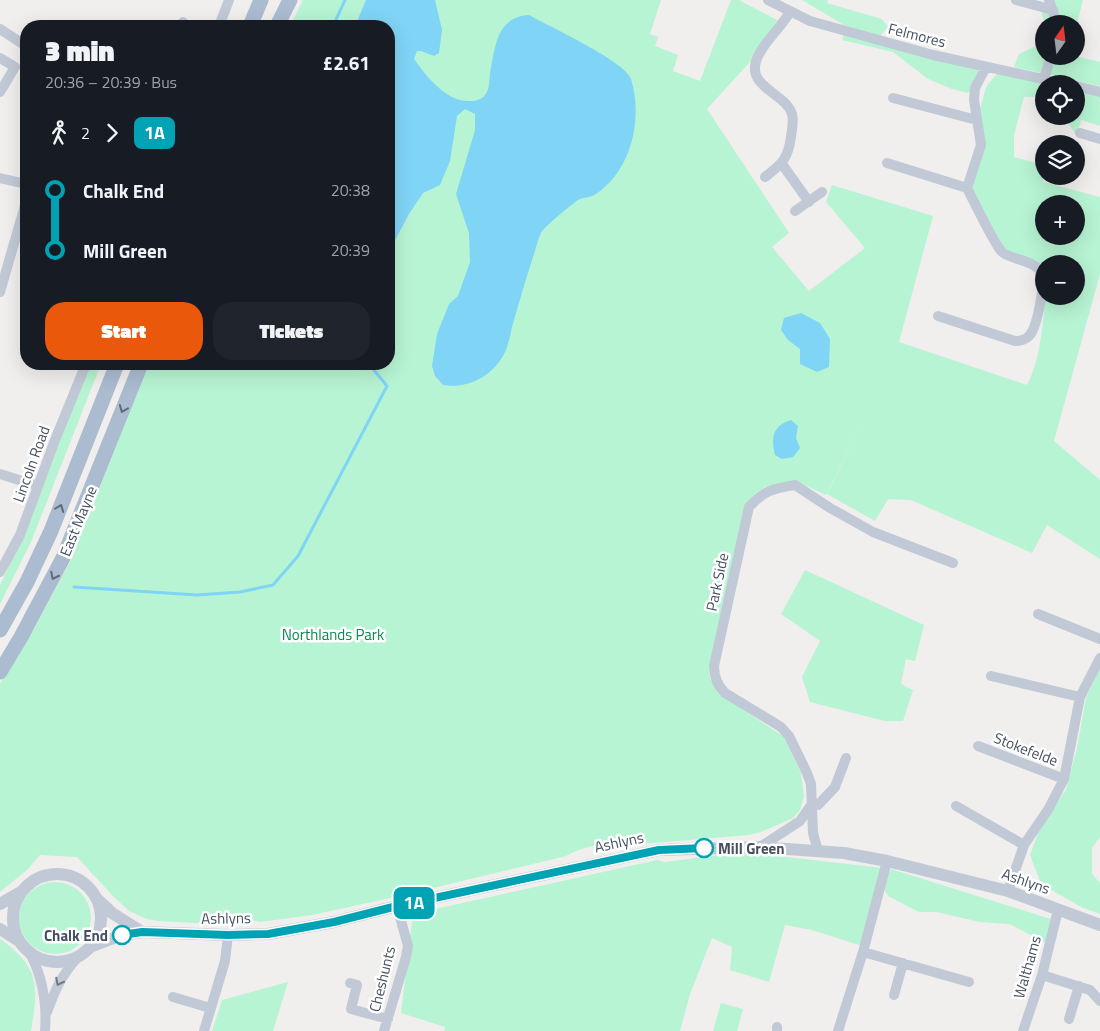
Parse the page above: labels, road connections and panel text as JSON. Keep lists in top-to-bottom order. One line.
{"streets":{"main road":["East Mayne"],"street":["Felmores","Lincoln Road","Park Side","Stokefelde","Ashlyns","Walthams","Cheshunts"]},"crossings":[["Park Side","Ashlyns"],["Stokefelde","Ashlyns"],["Ashlyns","Walthams"],["Ashlyns","Cheshunts"]],"parks":["Northlands Park"],"places":["Mill Green","Chalk End"],"lines":["bus line 1A"],"north":"top","page":{"on_map":"1A","map_buttons":["+","−"],"heading":["3 min","20:36 – 20:39 · Bus","£2.61"],"legs":["2","1A"],"list":[{"name":"Chalk End","value":"20:38"},{"name":"Mill Green","value":"20:39"}],"buttons":["Start","Tickets"]}}
